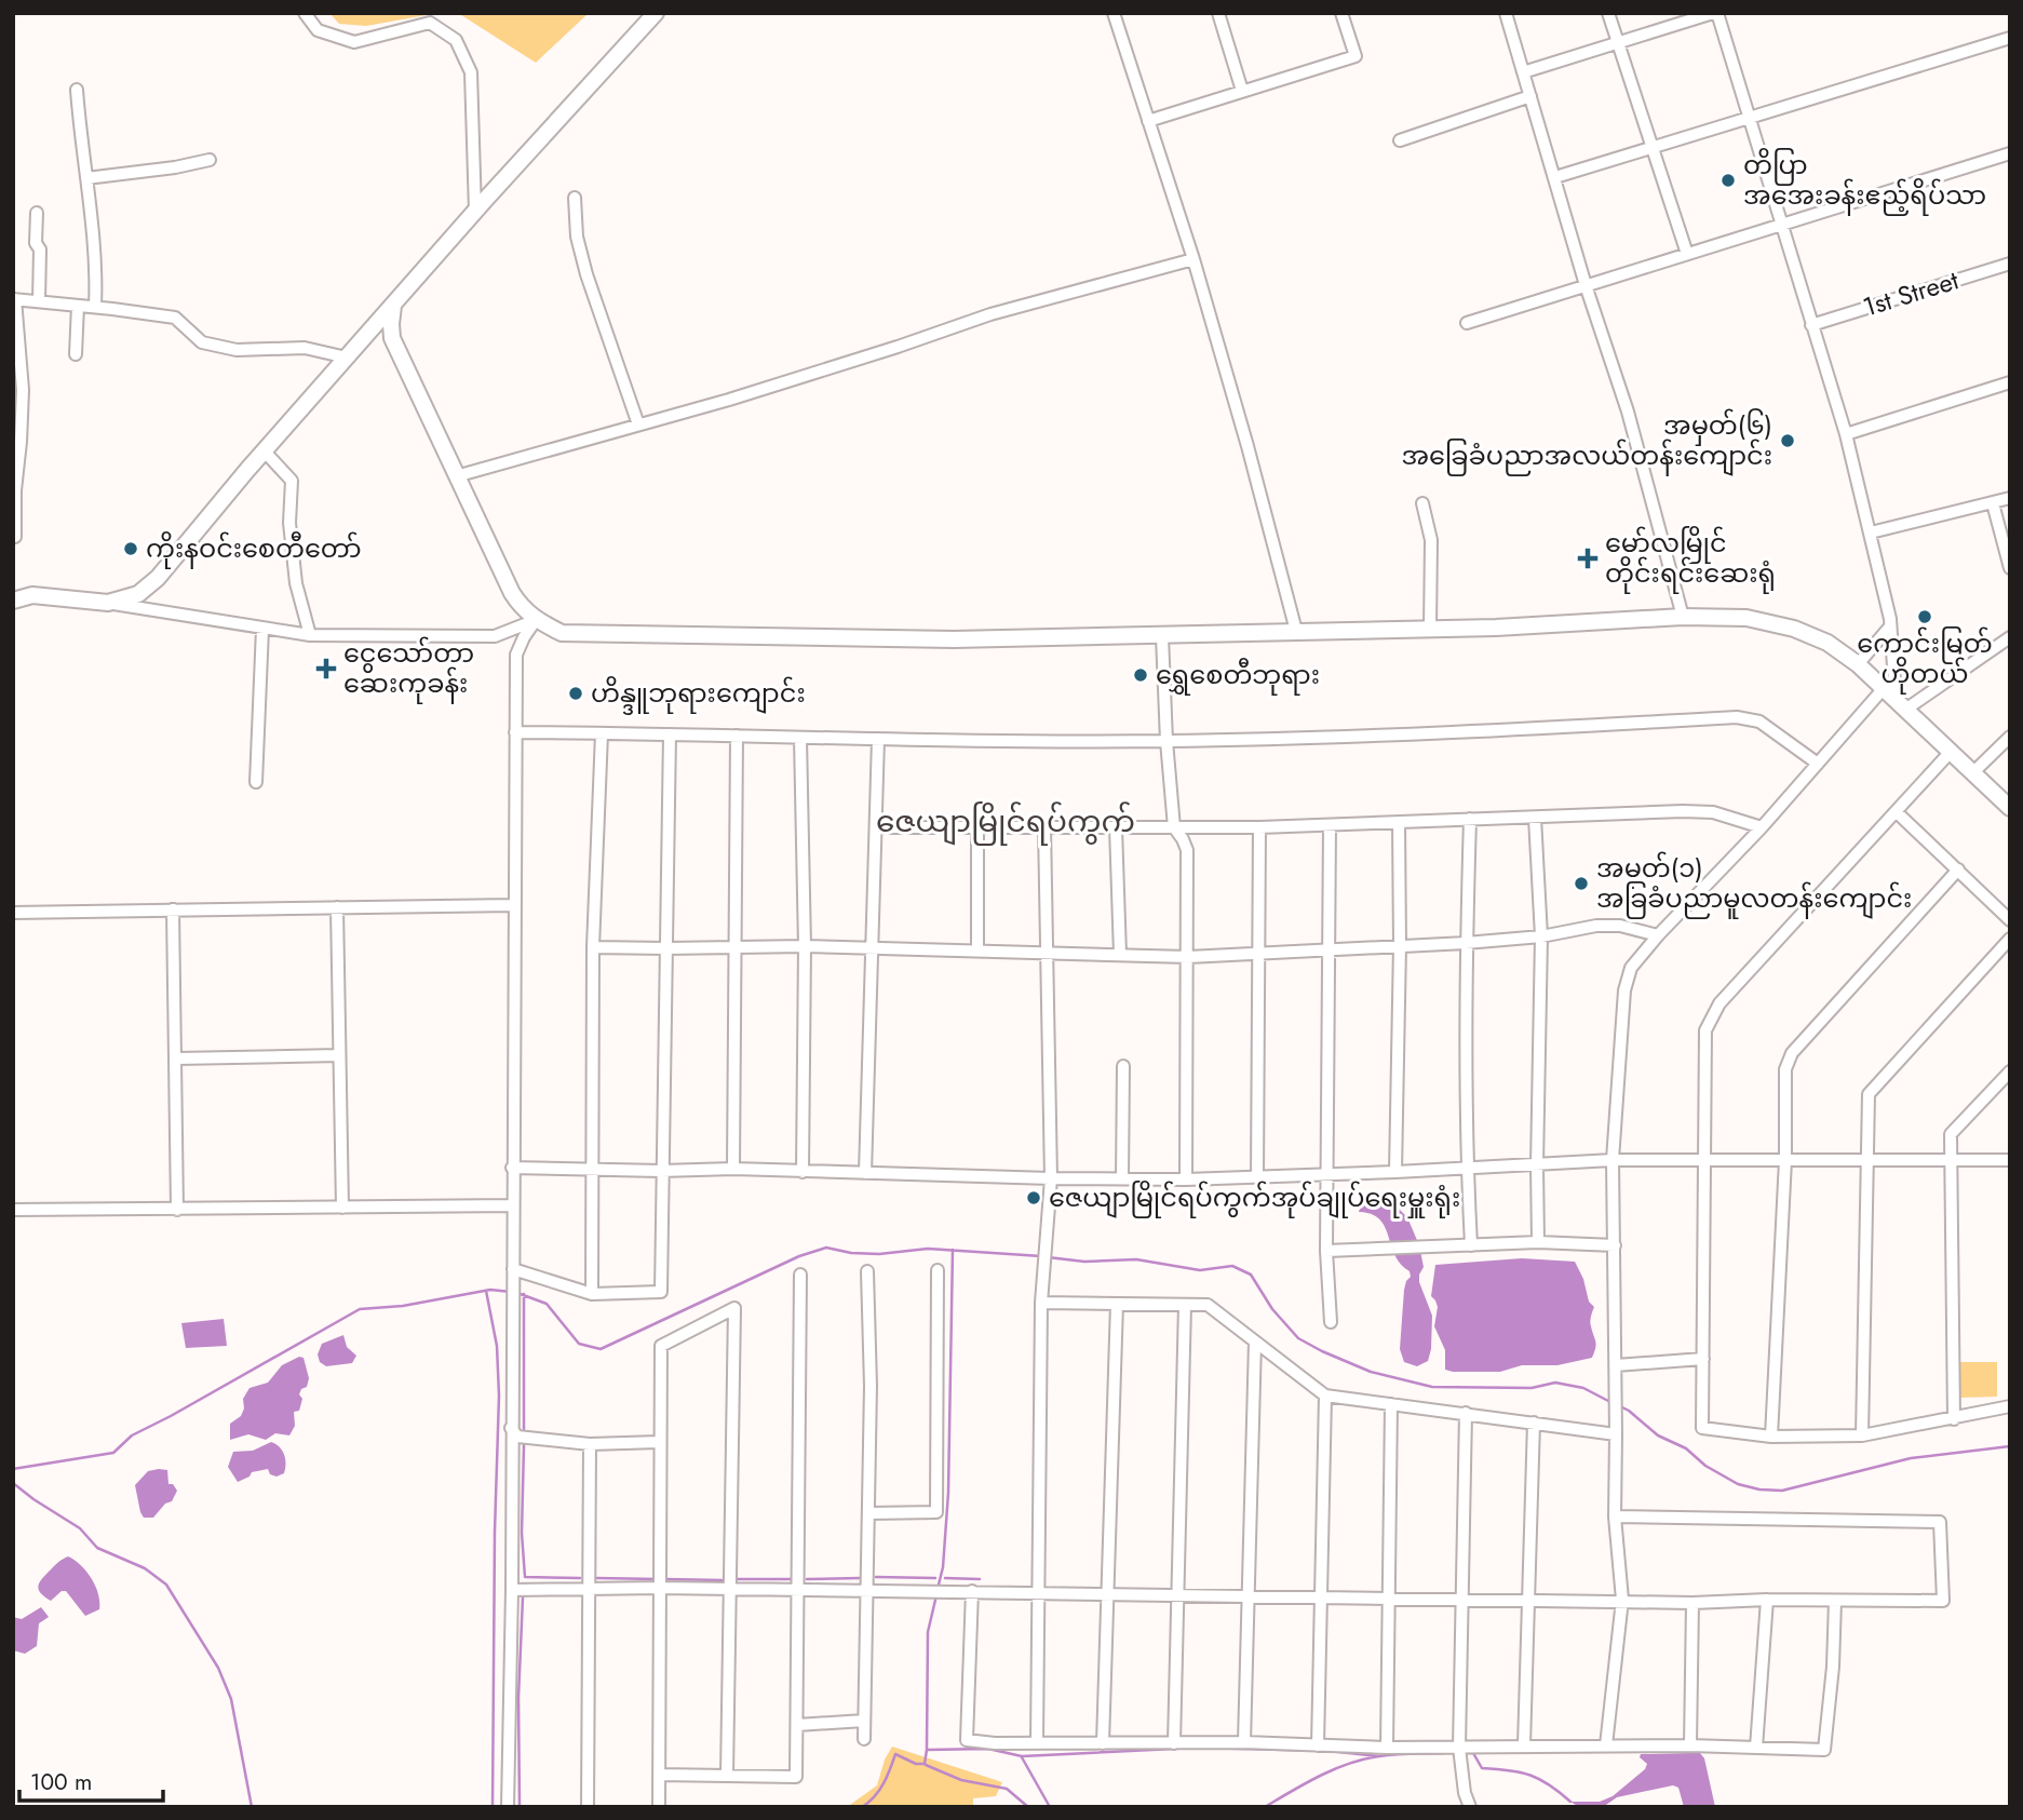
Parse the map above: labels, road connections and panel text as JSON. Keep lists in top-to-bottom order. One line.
{"streets":{"street":["1st Street"]},"districts":["ဇေယျာမြိုင်ရပ်ကွက်"],"places":{"other":["တိပြာ အအေးခန်းဧည့်ရိပ်သာ","အမှတ်(၆) အခြေခံပညာအလယ်တန်းကျောင်း","ကိုးနဝင်းစေတီတော်","ကောင်းမြတ် ဟိုတယ်","ရွှေစေတီဘုရား","ဟိန္ဒူဘုရားကျောင်း","အမှတ်(၁) အခြခံပညာမူလတန်းကျောင်း","ဇေယျာမြိုင်ရပ်ကွက်အုပ်ချုပ်ရေးမှူးရုံး"],"health":["မော်လမြိုင် တိုင်းရင်းဆေးရုံ","ငွေသော်တာ ဆေးကုခန်း"]},"scale_bar":"100 m"}
